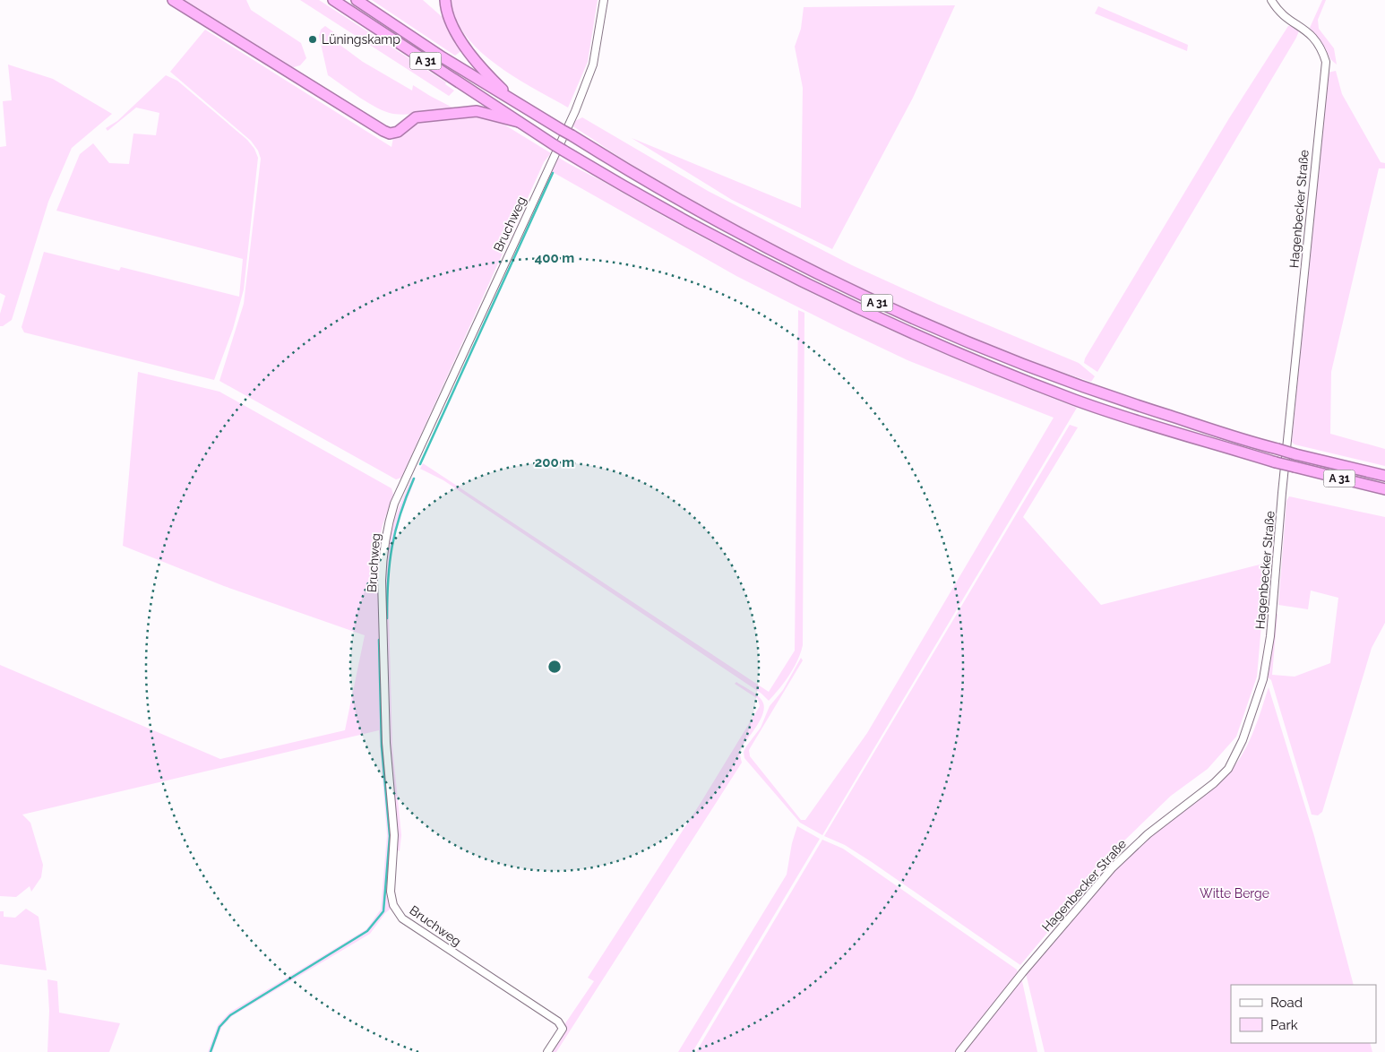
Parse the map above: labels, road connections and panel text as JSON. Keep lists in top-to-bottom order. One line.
{"streets":{"highway":["A 31"],"street":["Hagenbecker Straße","Bruchweg"]},"parks":["Witte Berge"],"places":["Lüningskamp"],"legend":["Road","Park"],"rings":["400 m","200 m"]}
